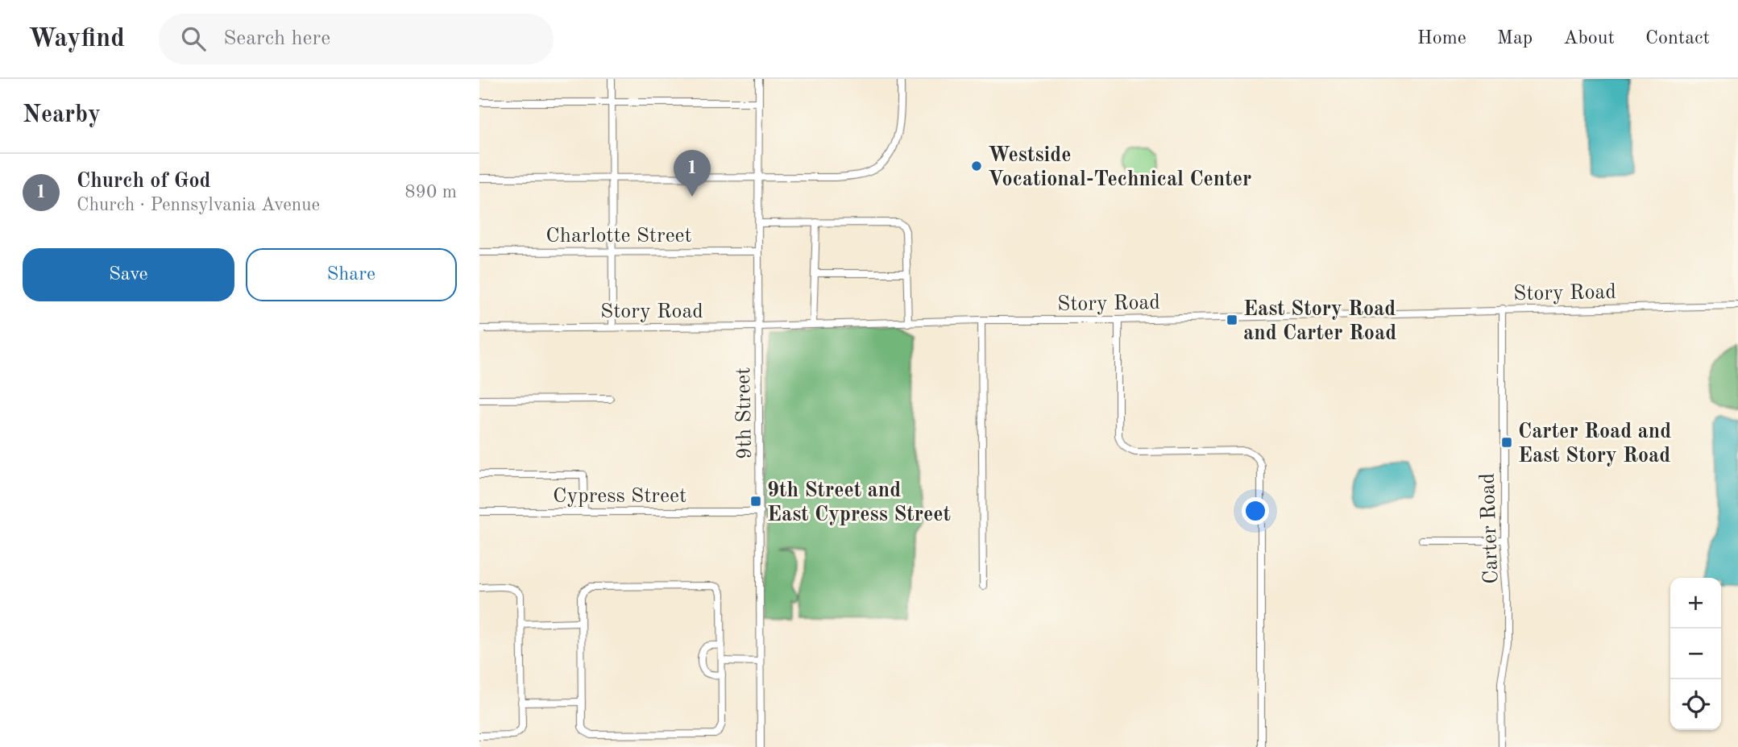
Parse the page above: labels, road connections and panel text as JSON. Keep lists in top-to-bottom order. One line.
{"streets":{"street":["Charlotte Street","Story Road","9th Street","Cypress Street","Carter Road"]},"crossings":[["Charlotte Street","9th Street"],["Story Road","9th Street"],["Story Road","Carter Road"],["9th Street","Cypress Street"]],"places":{"other":["Westside Vocational-Technical Center"],"transit":["East Story Road and Carter Road","Carter Road and East Story Road","9th Street and East Cypress Street"]},"page":{"header":"Wayfind","search":"Search here","nav":["Home","Map","About","Contact"],"heading":"Nearby","pins":"1","list":[{"mark":"1","name":"Church of God","note":"Church · Pennsylvania Avenue","value":"890 m"}],"buttons":["Save","Share"],"map_buttons":["+","−"]}}
